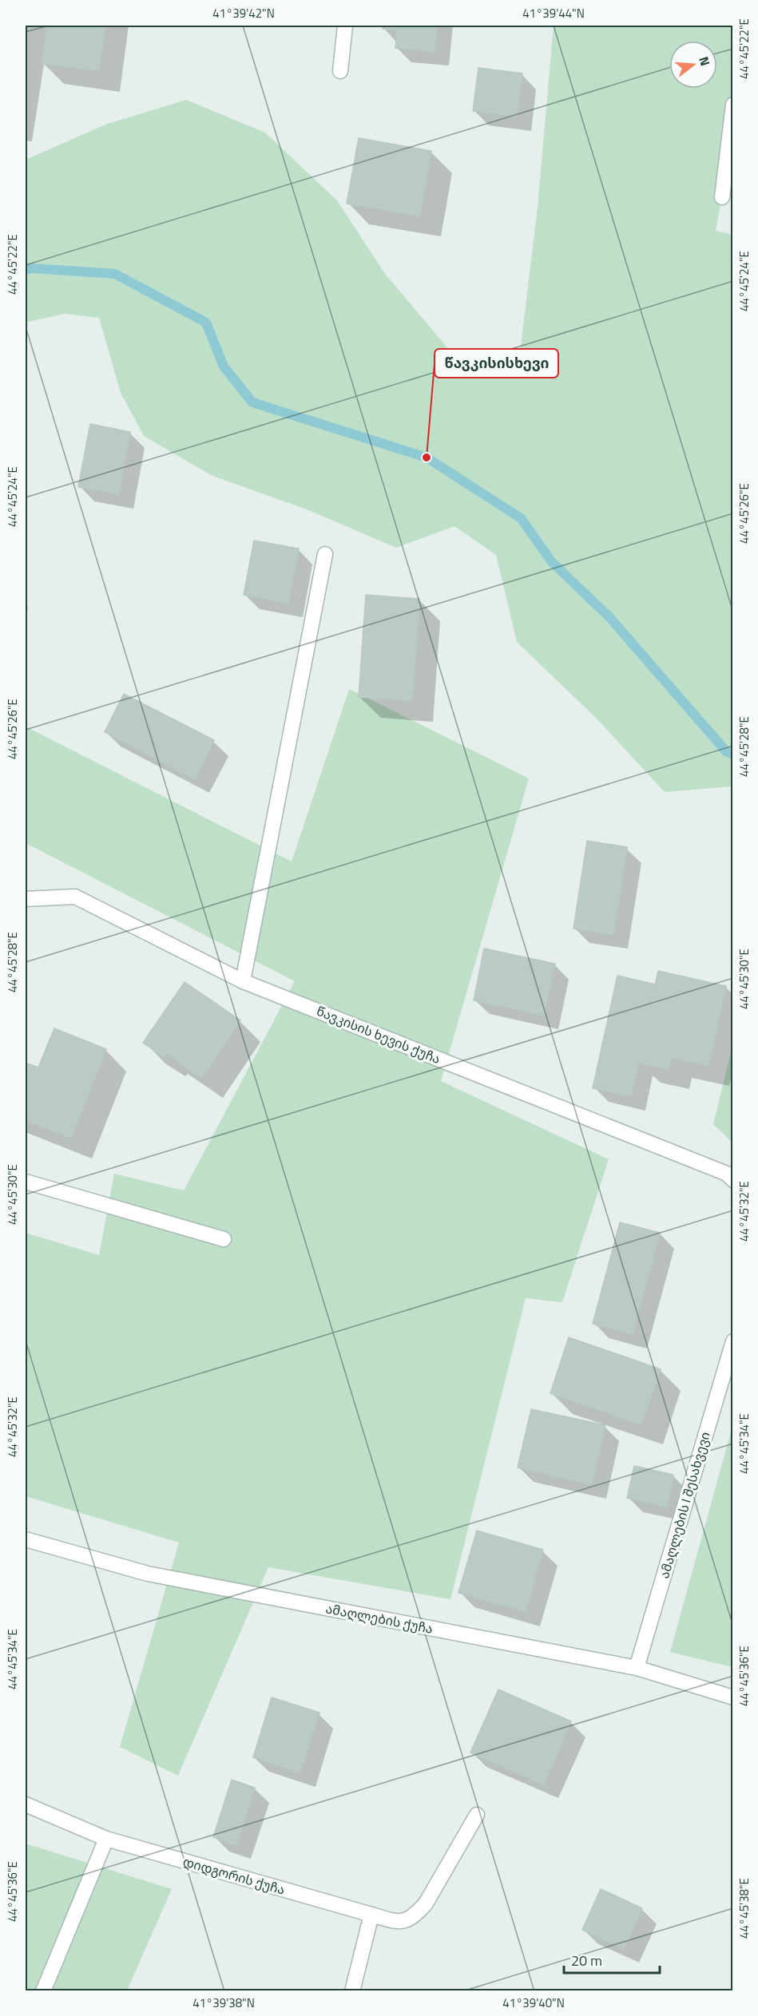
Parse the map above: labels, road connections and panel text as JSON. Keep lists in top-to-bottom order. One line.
{"streets":{"street":["წავკისის ხევის ქუჩა","ამაღლების I შესახვევი","ამაღლების ქუჩა","დიდგორის ქუჩა"]},"crossings":[["ამაღლების I შესახვევი","ამაღლების ქუჩა"]],"places":["წავკისისხევი"],"scale_bar":"20 m","north":"right","coordinates":["41°39'42\"N","41°39'44\"N","44°45'22\"E","44°45'24\"E","44°45'26\"E","44°45'28\"E","44°45'30\"E","44°45'32\"E","44°45'34\"E","44°45'36\"E","44°45'38\"E","41°39'38\"N","41°39'40\"N"]}
